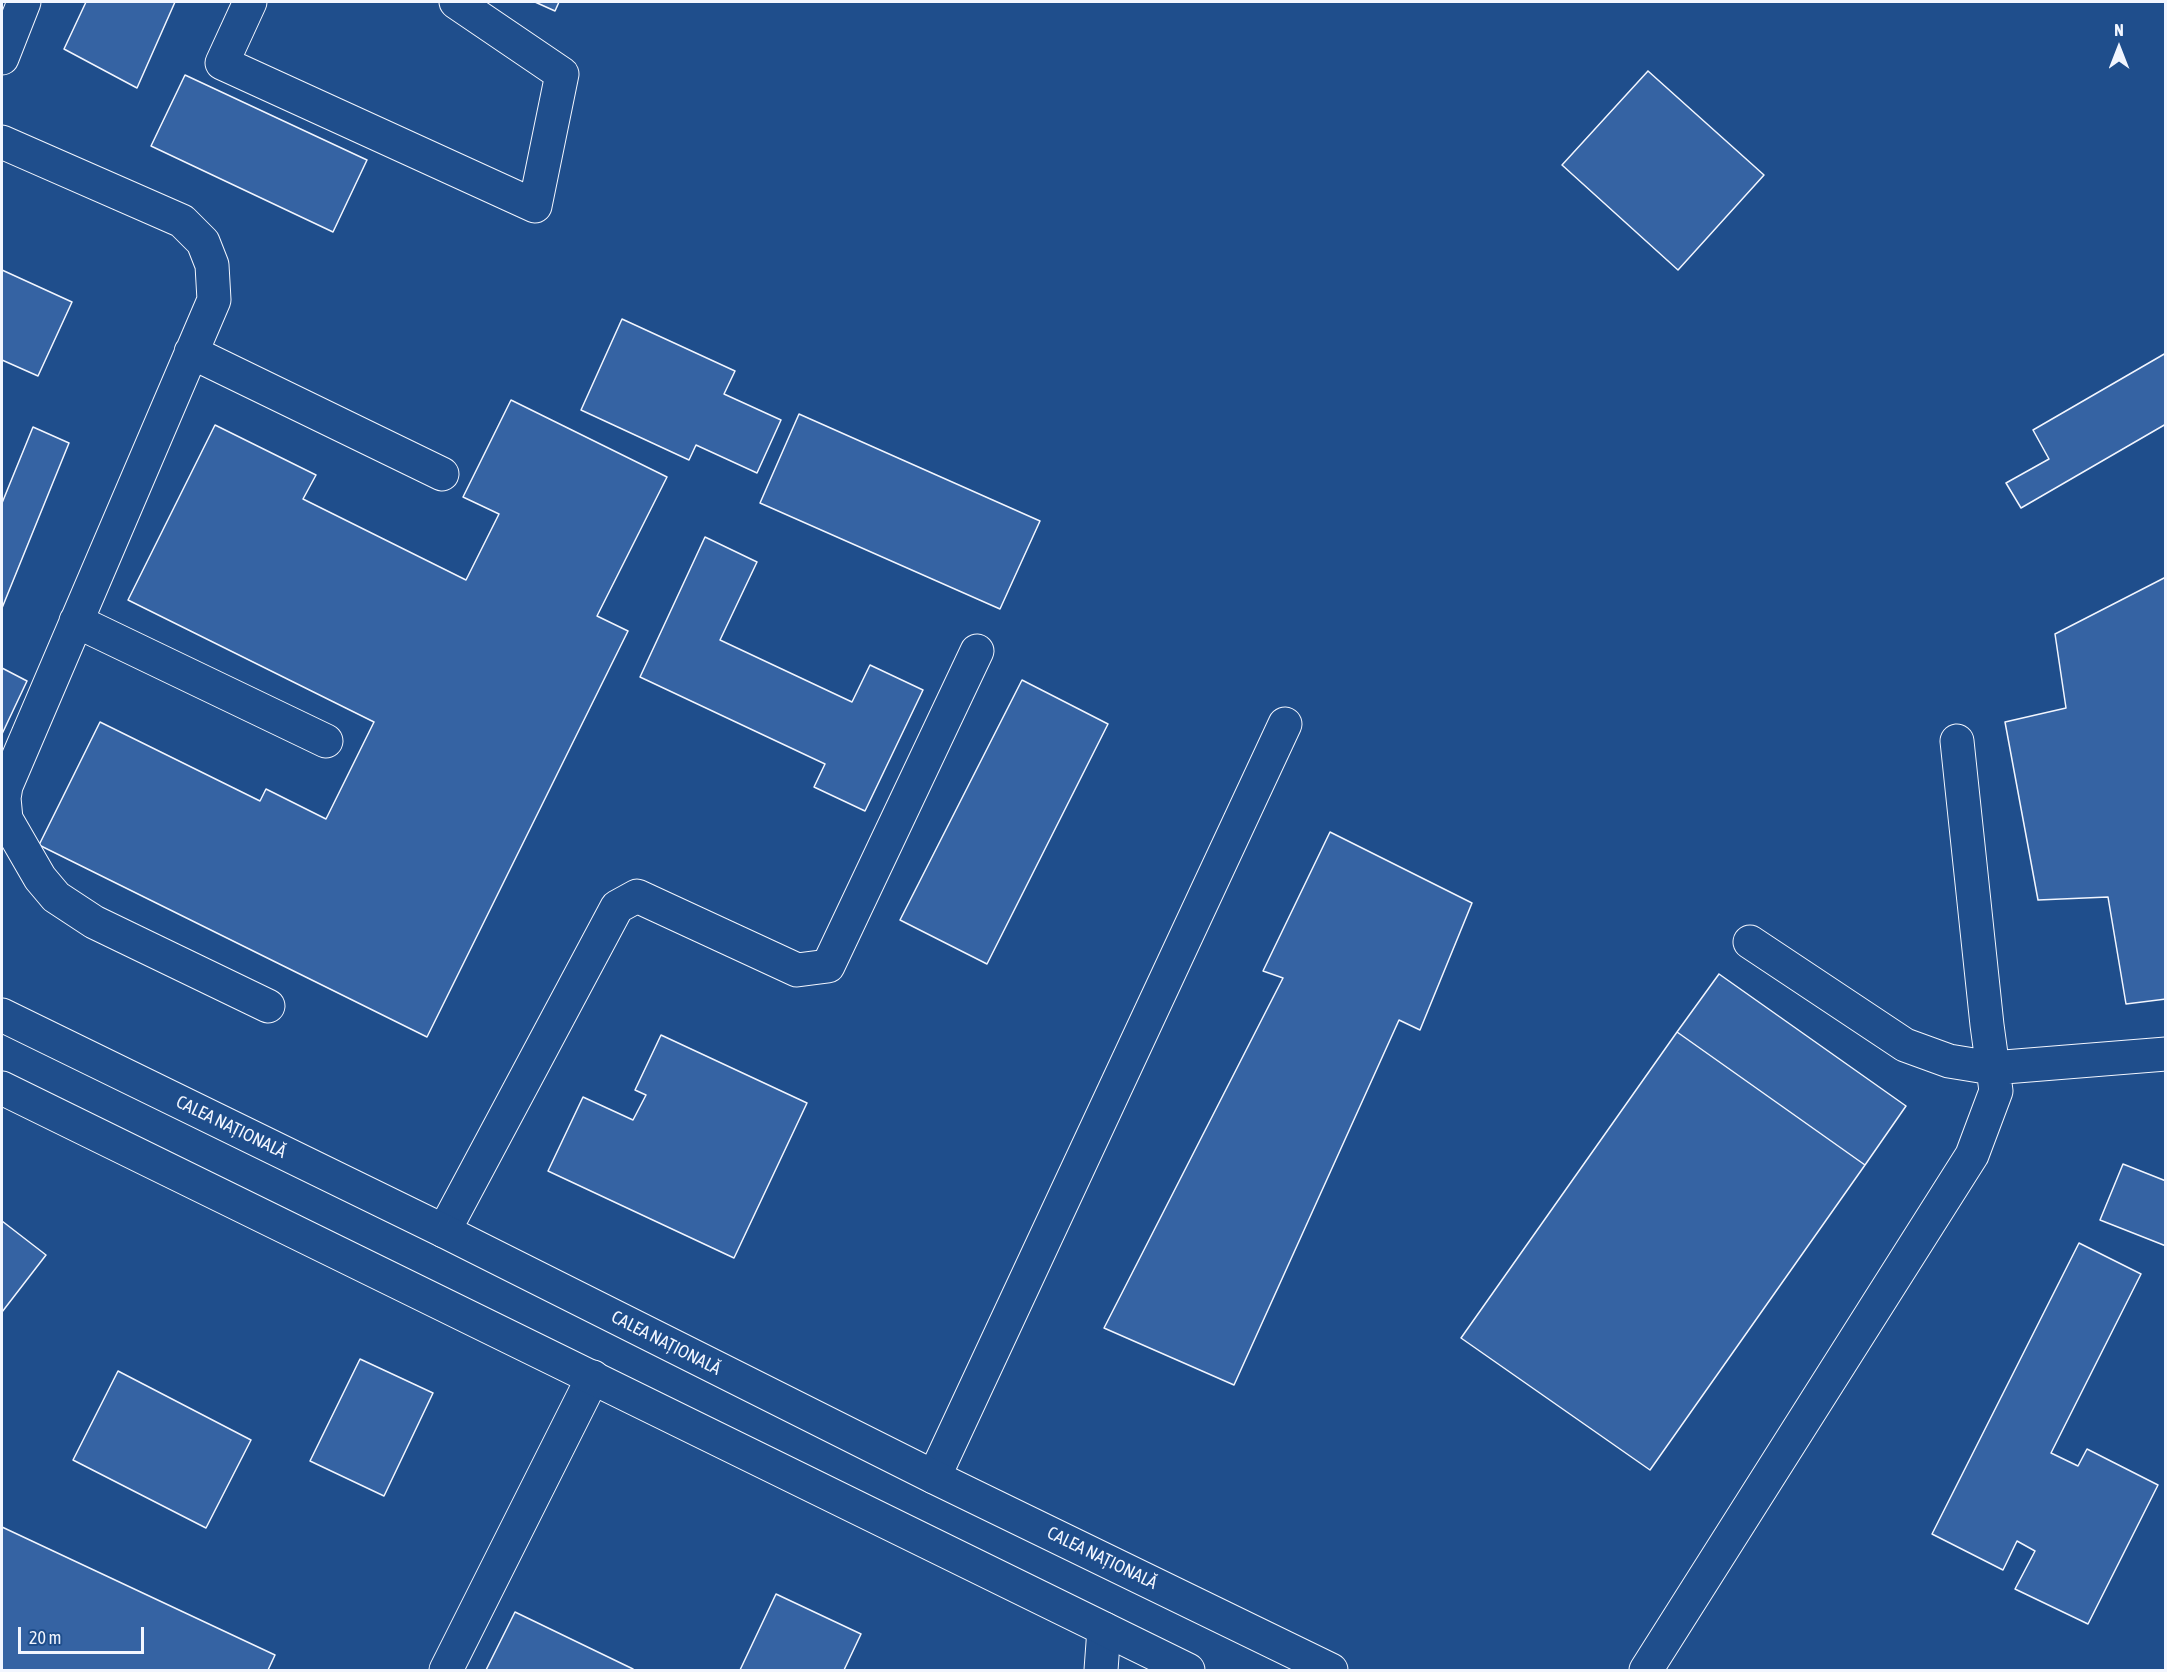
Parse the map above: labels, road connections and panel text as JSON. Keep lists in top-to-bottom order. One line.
{"streets":{"main road":["CALEA NAȚIONALĂ"]},"scale_bar":"20 m","north":"top"}
